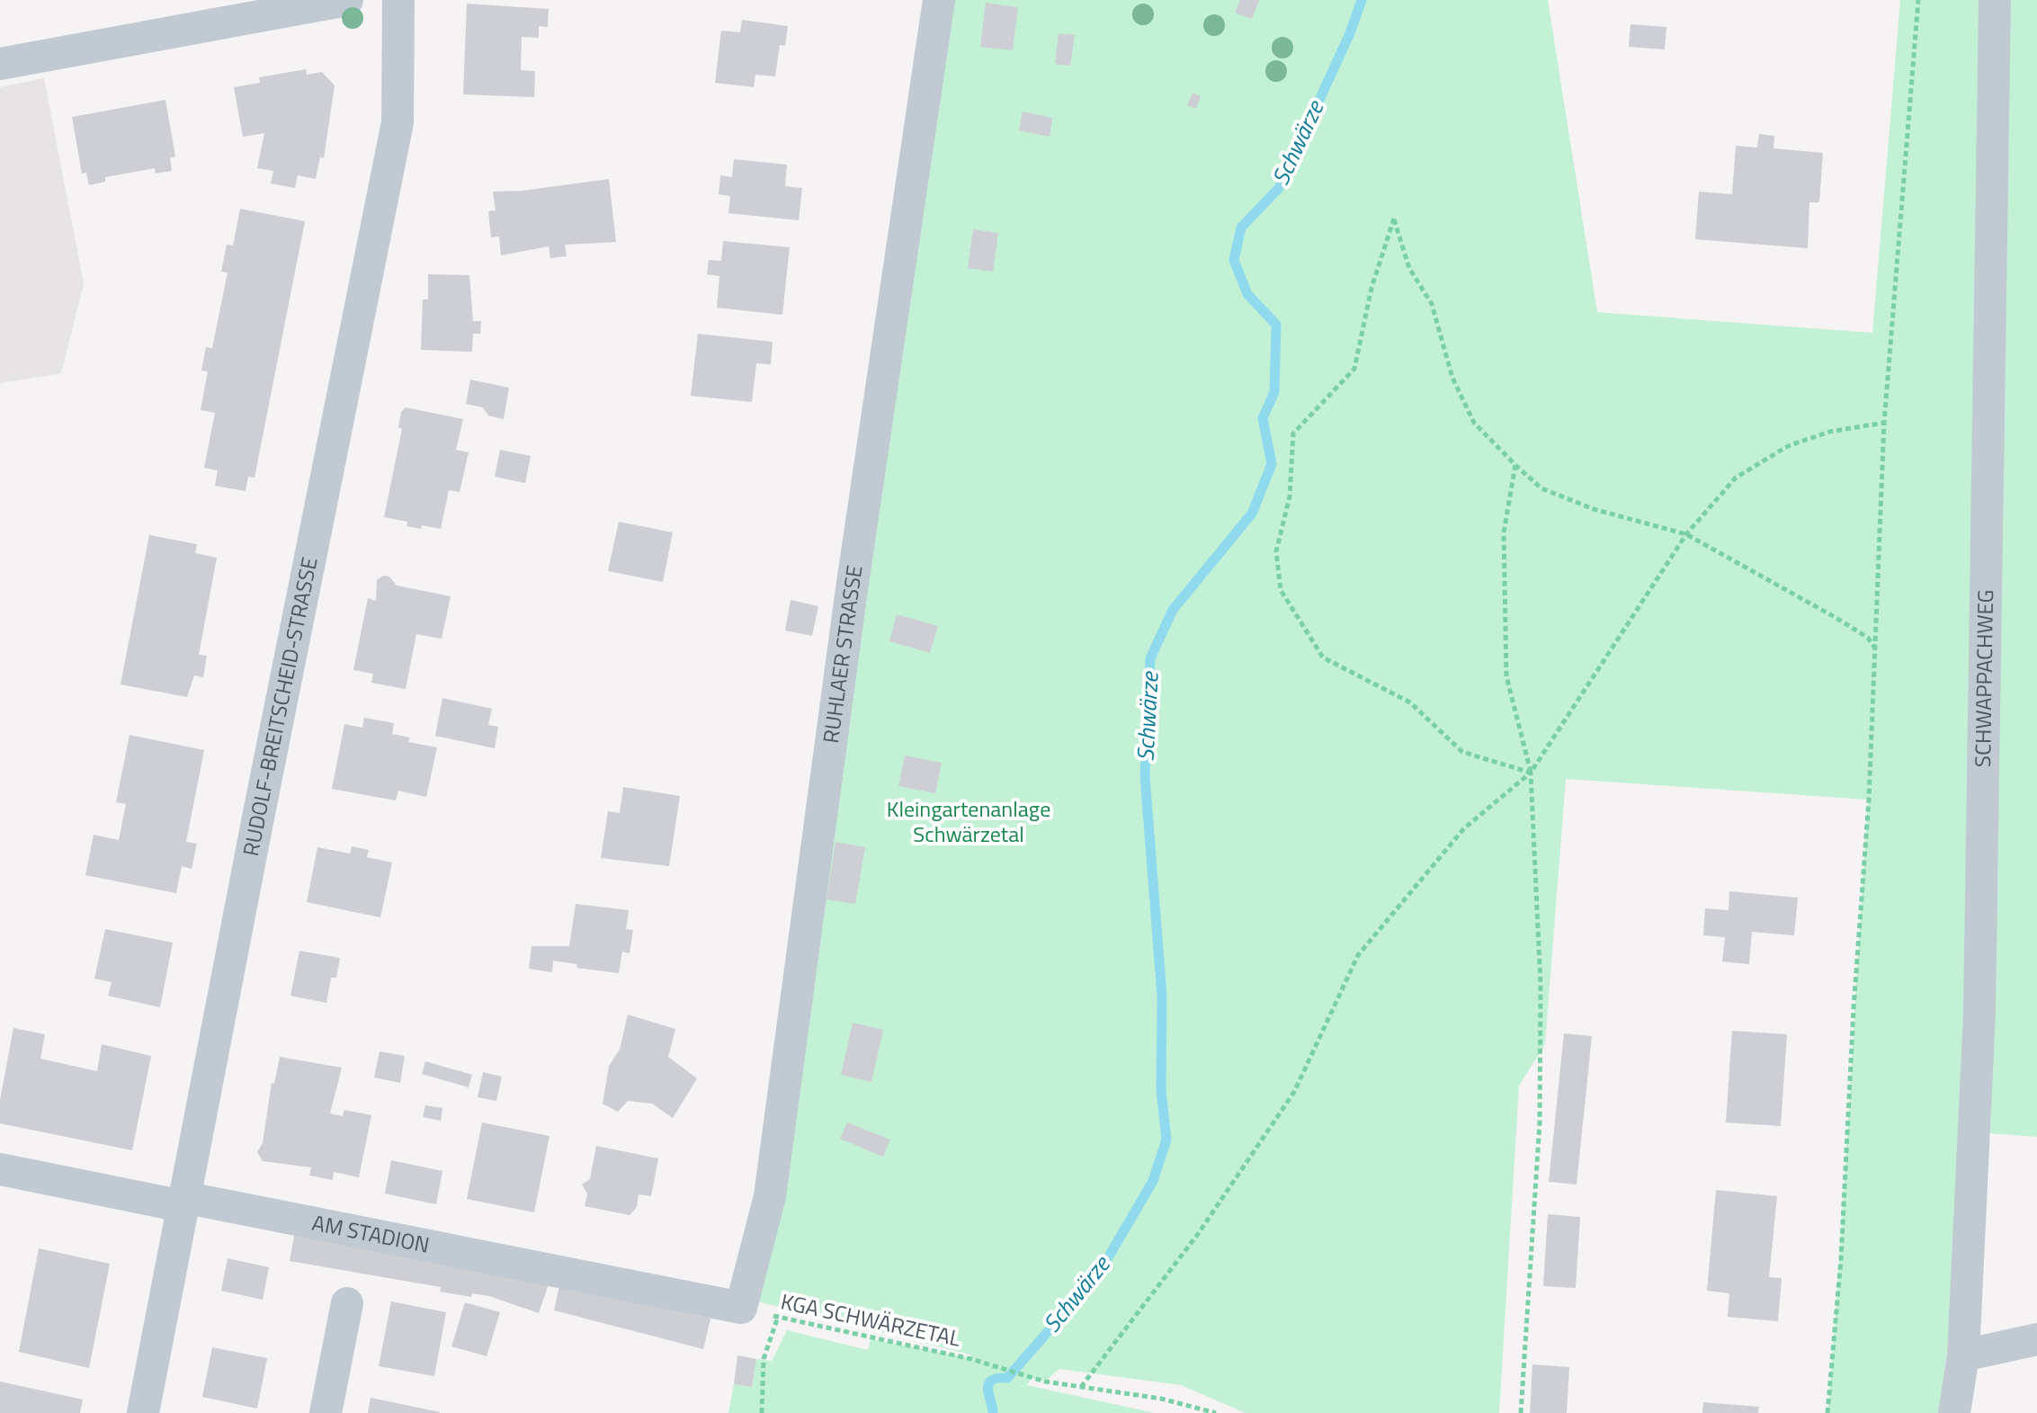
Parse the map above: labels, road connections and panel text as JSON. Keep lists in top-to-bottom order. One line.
{"streets":{"street":["RUHLAER STRASSE","SCHWAPPACHWEG","RUDOLF-BREITSCHEID-STRASSE","AM STADION"],"path":["KGA SCHWÄRZETAL"]},"crossings":[["RUHLAER STRASSE","AM STADION"],["RUHLAER STRASSE","KGA SCHWÄRZETAL"],["RUDOLF-BREITSCHEID-STRASSE","AM STADION"],["AM STADION","KGA SCHWÄRZETAL"]],"water":["Schwärze"],"parks":["Kleingartenanlage Schwärzetal"]}
